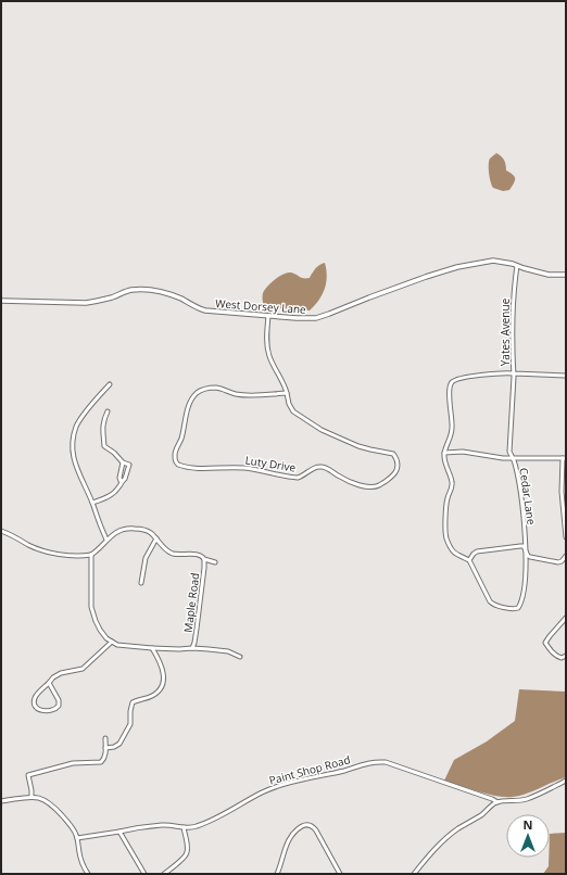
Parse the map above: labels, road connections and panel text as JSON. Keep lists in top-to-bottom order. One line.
{"streets":{"street":["West Dorsey Lane","Yates Avenue","Luty Drive","Cedar Lane","Maple Road","Paint Shop Road"]},"crossings":[["West Dorsey Lane","Yates Avenue"],["West Dorsey Lane","Luty Drive"],["Yates Avenue","Cedar Lane"]],"north":"top"}
